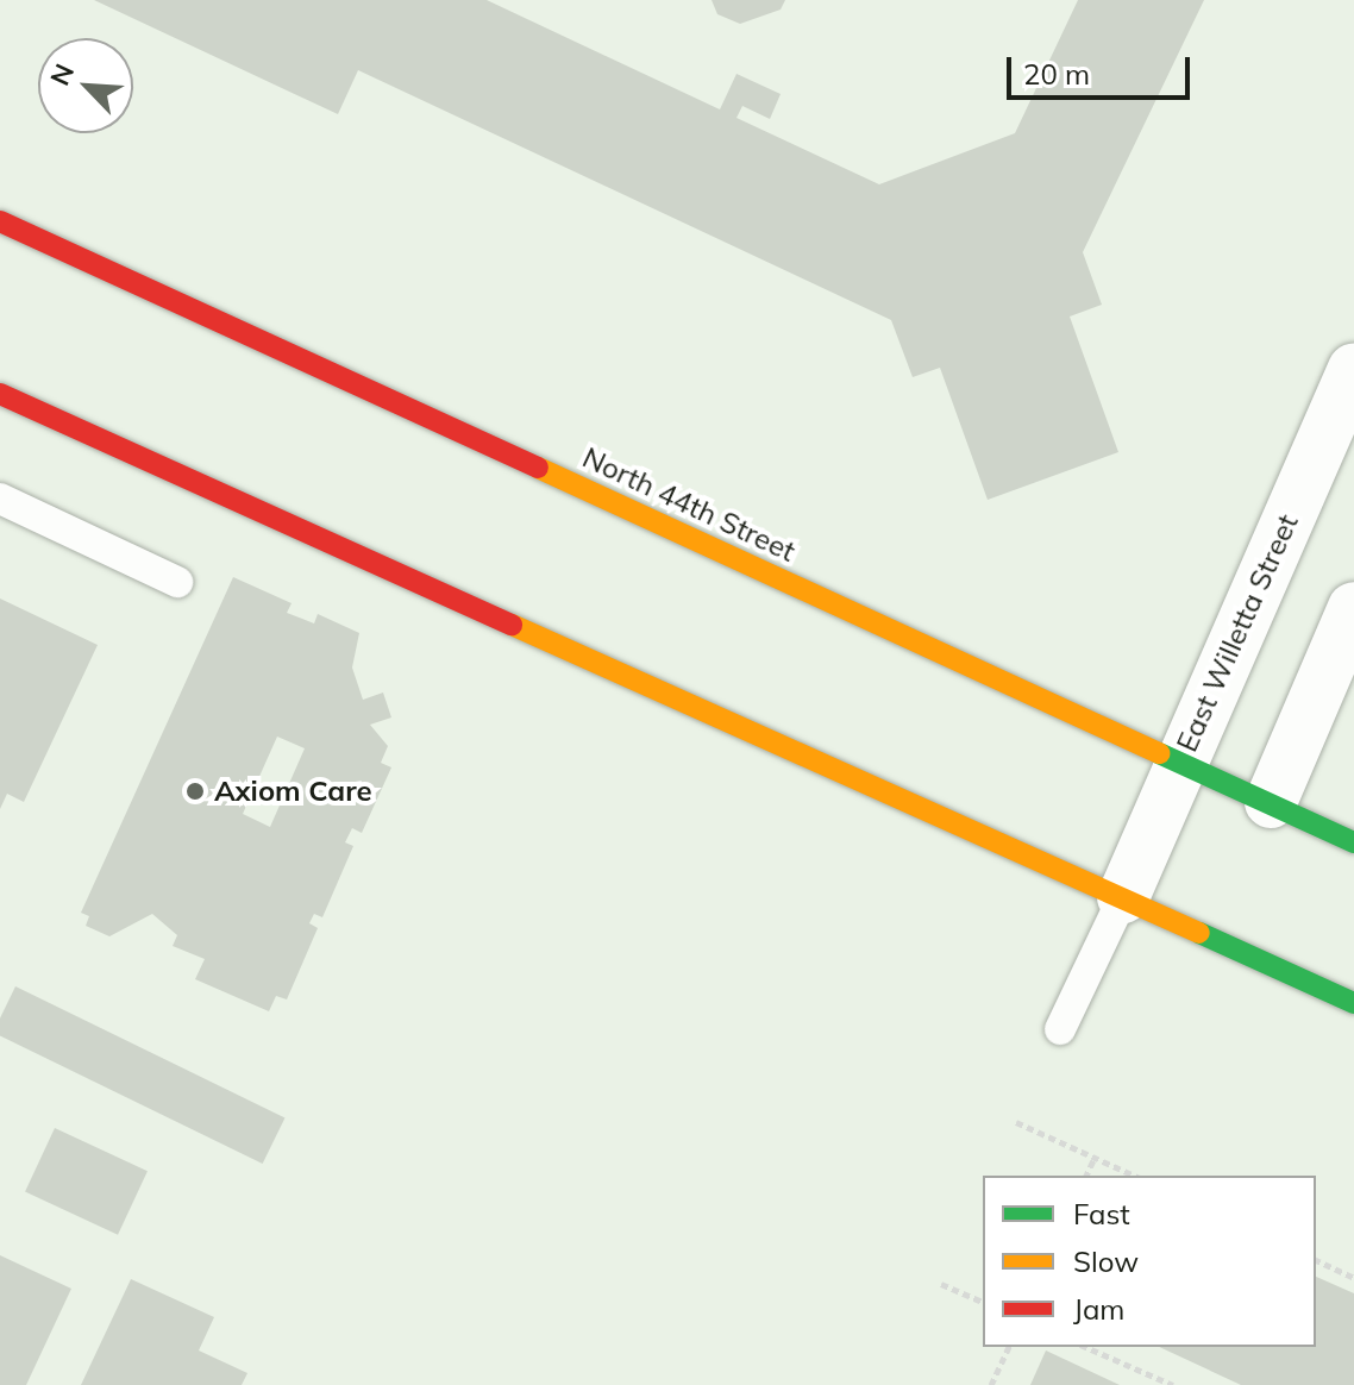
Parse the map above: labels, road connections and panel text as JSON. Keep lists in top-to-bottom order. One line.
{"streets":{"main road":["North 44th Street"],"street":["East Willetta Street"]},"crossings":[["North 44th Street","East Willetta Street"]],"places":["Axiom Care"],"legend":["Fast","Slow","Jam"],"scale_bar":"20 m","north":"top left"}
